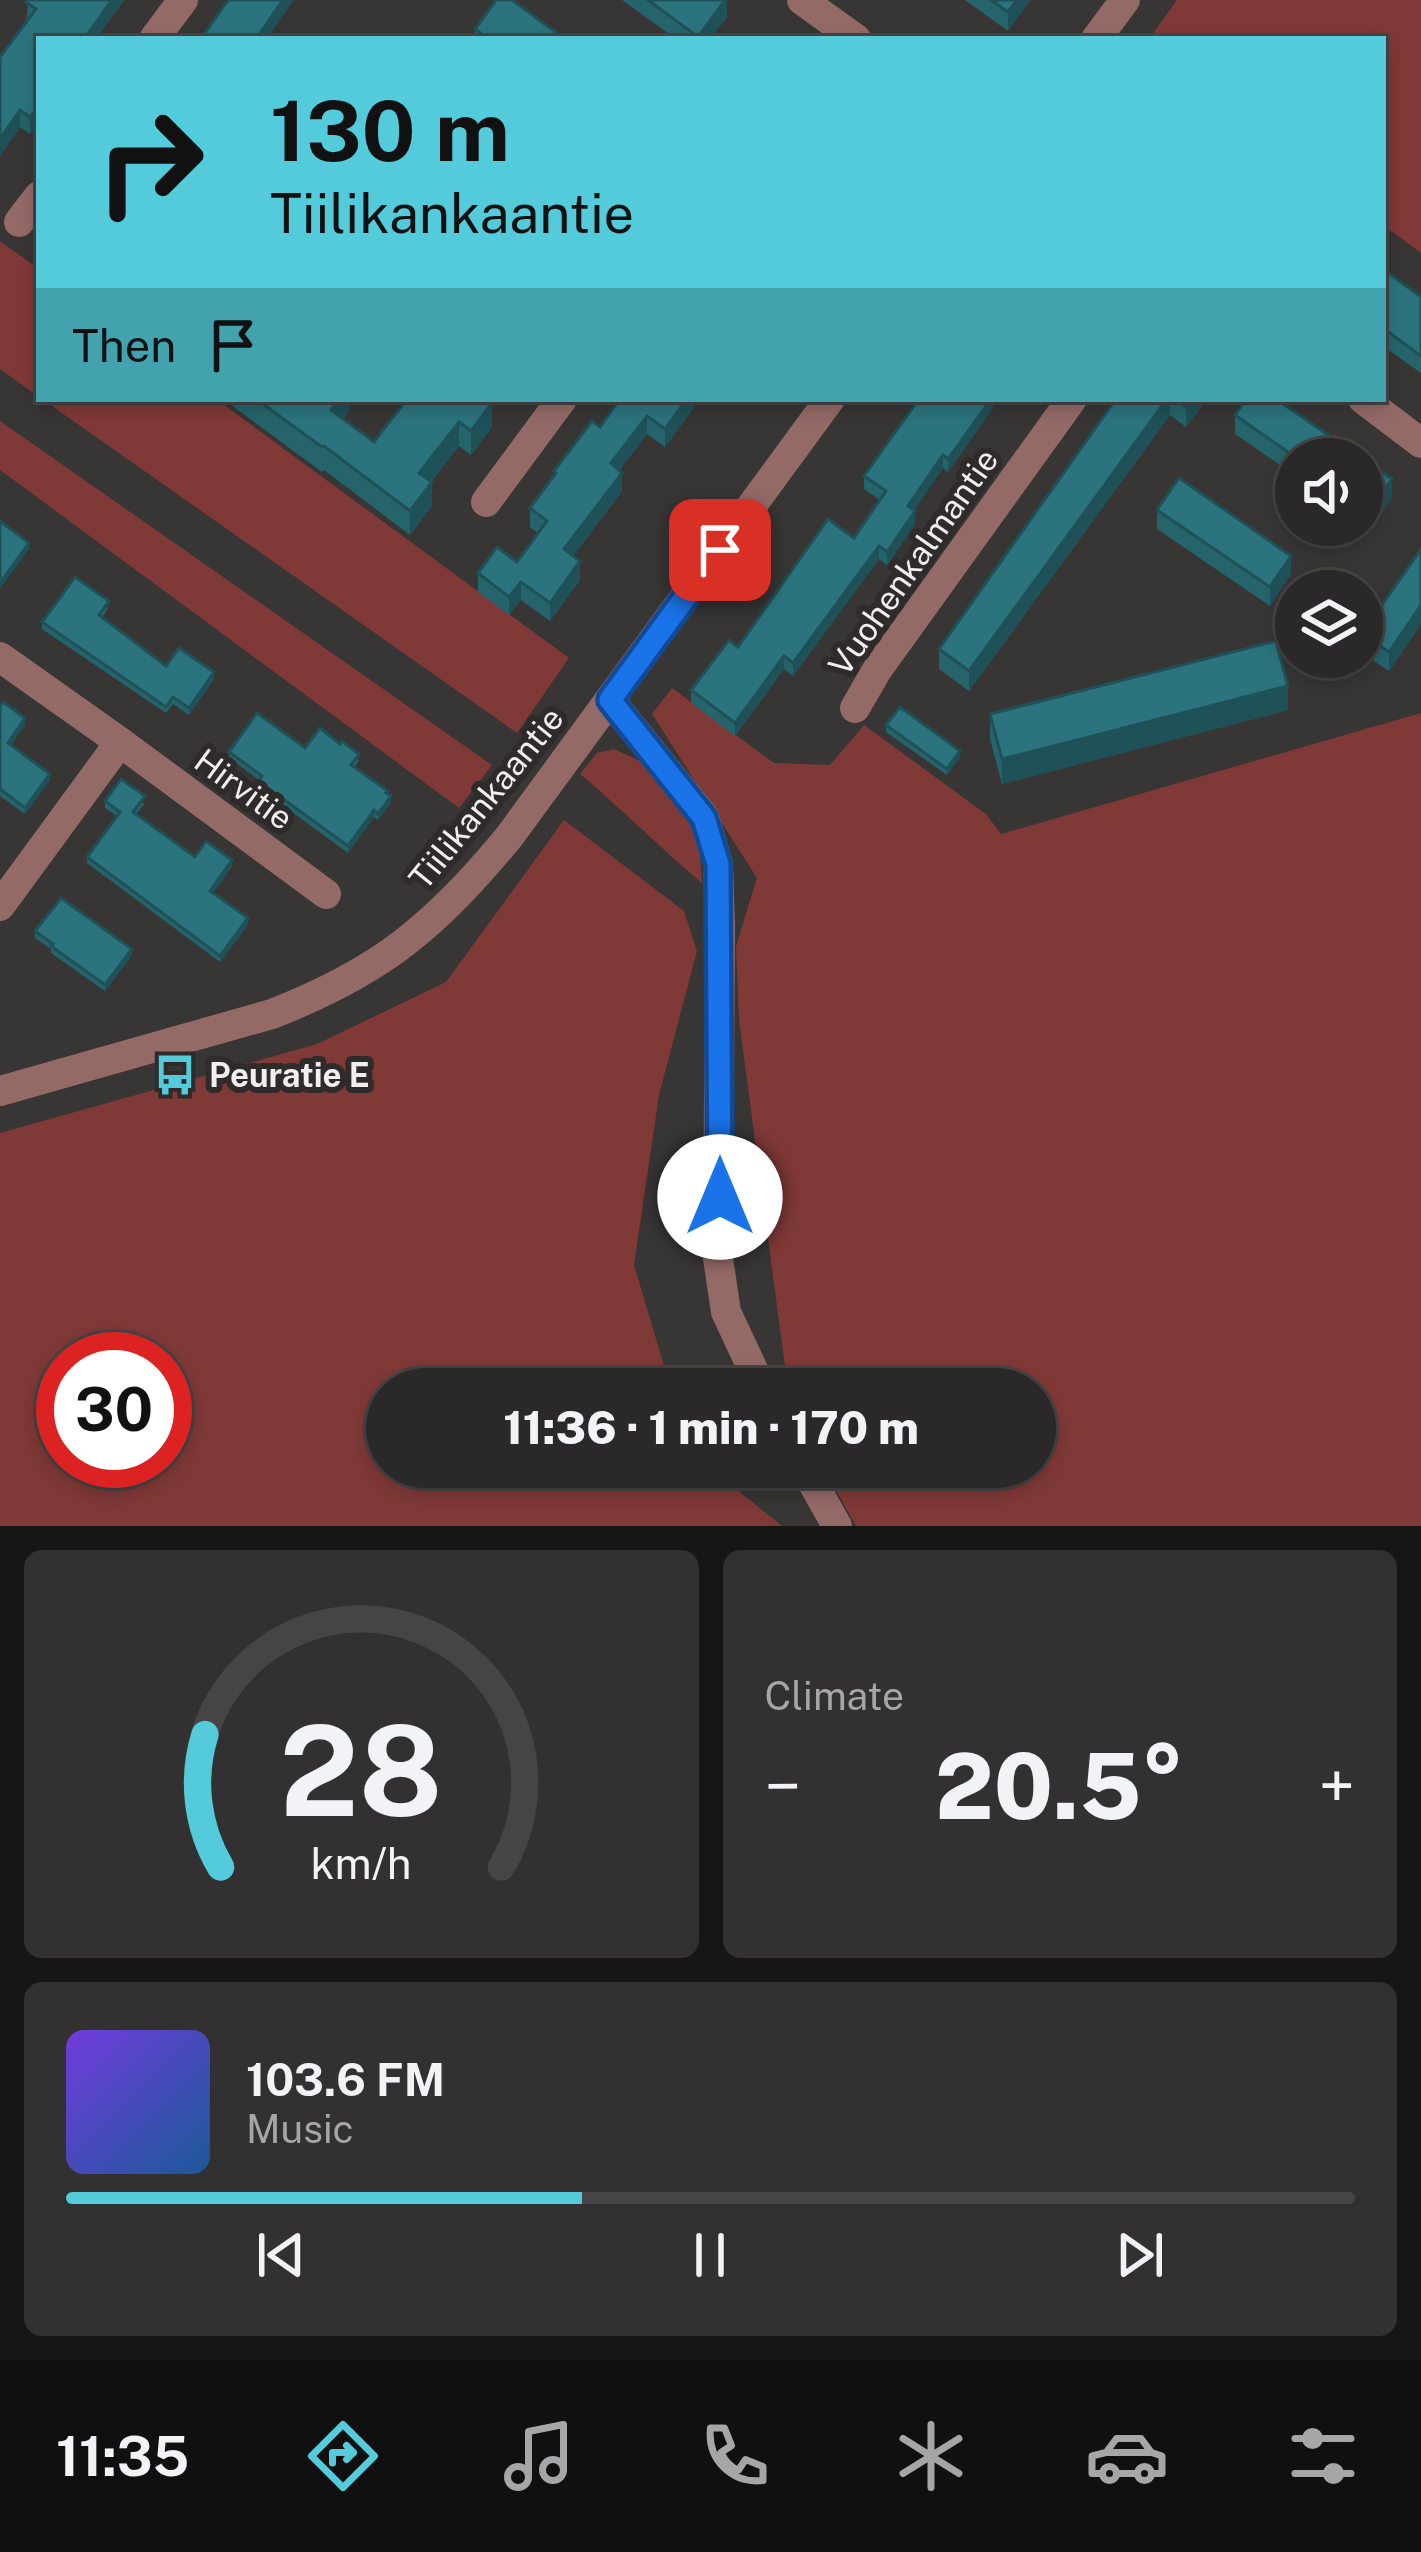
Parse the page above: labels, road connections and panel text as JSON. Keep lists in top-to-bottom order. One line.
{"streets":{"street":["Vuohenkalmantie","Hirvitie","Tiilikankaantie"]},"places":{"bus stop":["Peuratie E"]},"page":{"turn":["130 m","Tiilikankaantie"],"then":"Then","limit":"30","trip":"11:36 · 1 min · 170 m","tile":"Climate","heat":["−","20.5°","+"],"song":["103.6 FM","Music"],"tabs":"11:35","gauge":["28","km/h"]}}
